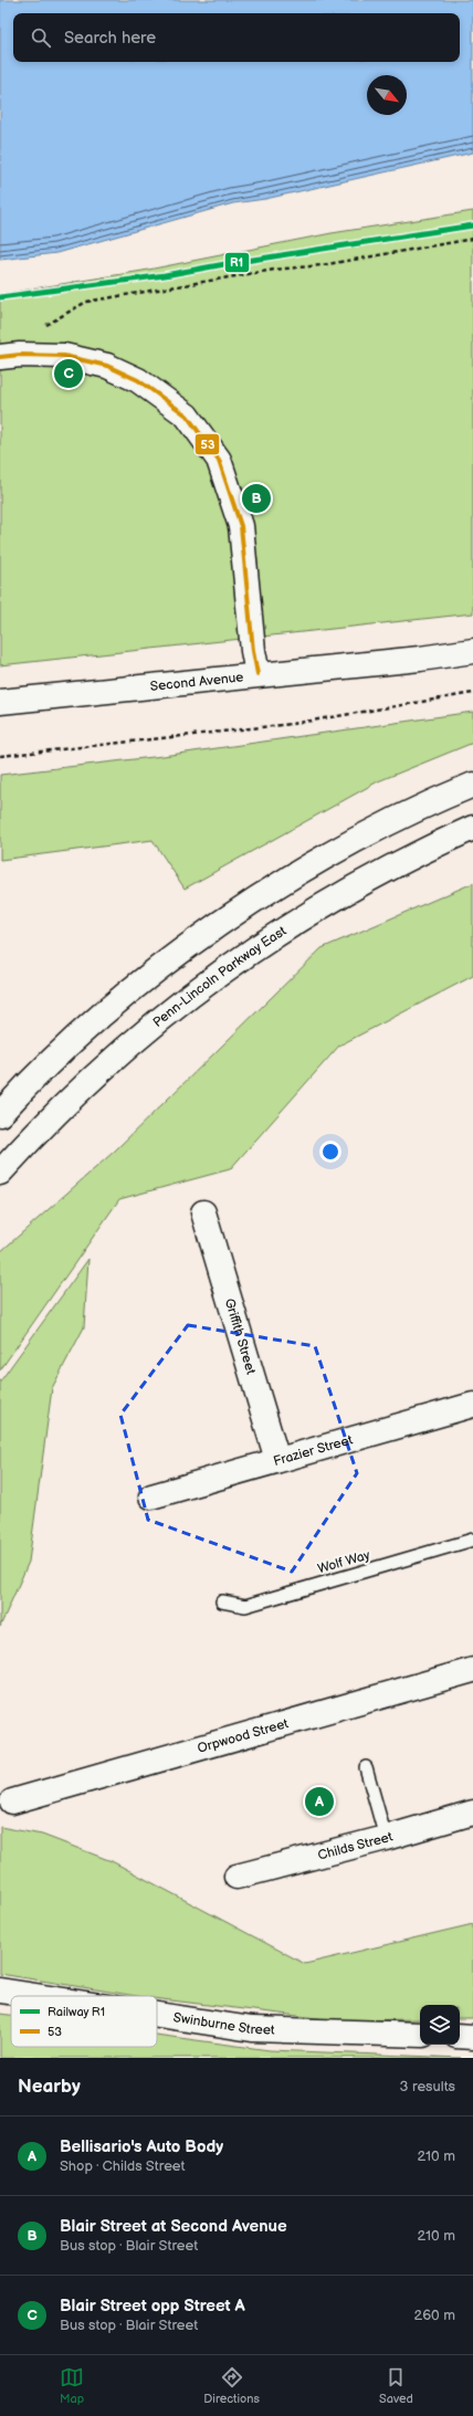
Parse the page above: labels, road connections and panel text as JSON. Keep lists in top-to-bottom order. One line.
{"streets":{"main road":["Second Avenue","Penn-Lincoln Parkway East","Griffith Street","Frazier Street","Orpwood Street","Childs Street","Swinburne Street"],"lane":["Wolf Way"]},"crossings":[["Griffith Street","Frazier Street"]],"lines":["rail line R1","transit line 53"],"legend":["Railway R1","53"],"north":"bottom right","page":{"search":"Search here","pins":["C","B","A"],"heading":["Nearby","3 results"],"list":[{"mark":"A","name":"Bellisario's Auto Body","note":"Shop · Childs Street","value":"210 m"},{"mark":"B","name":"Blair Street at Second Avenue","note":"Bus stop · Blair Street","value":"210 m"},{"mark":"C","name":"Blair Street opp Street A","note":"Bus stop · Blair Street","value":"260 m"}],"nav":["Map","Directions","Saved"]}}
